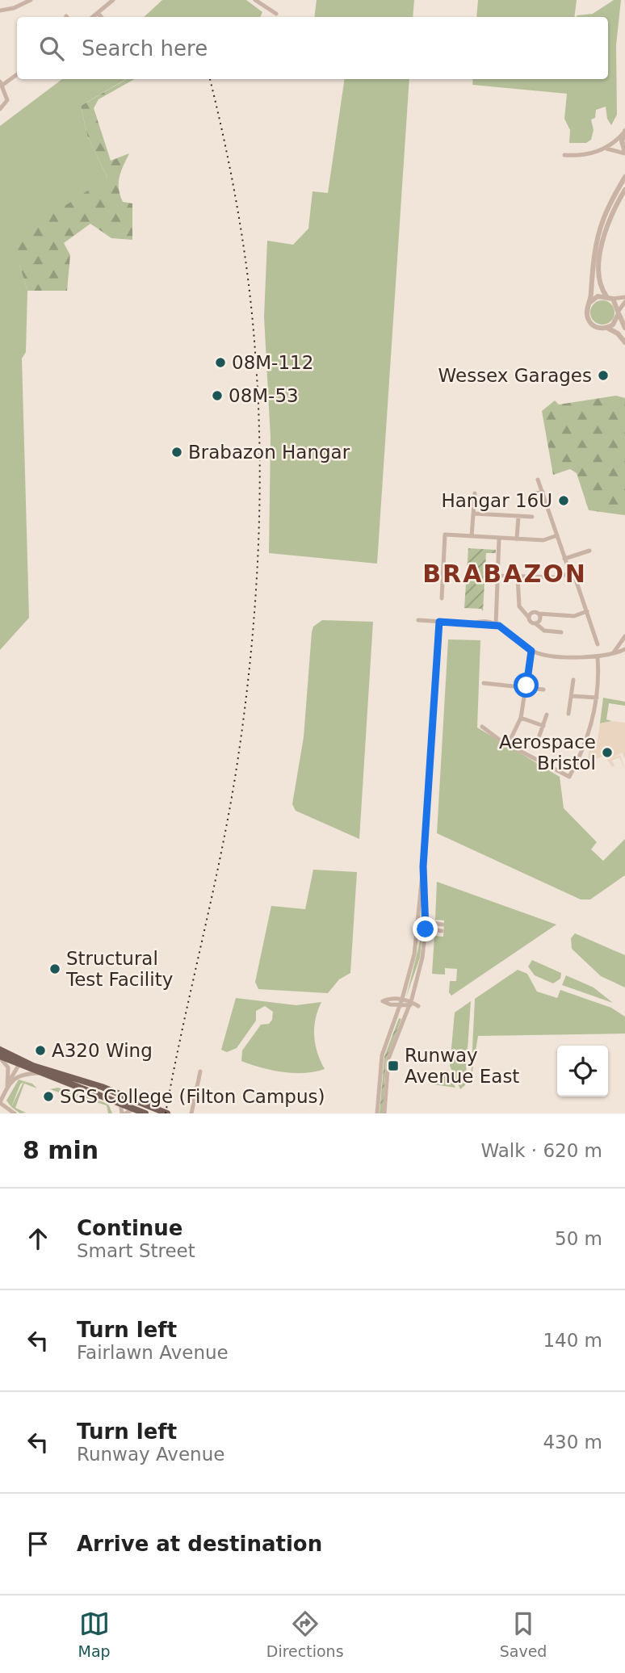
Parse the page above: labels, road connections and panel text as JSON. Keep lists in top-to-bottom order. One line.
{"districts":["BRABAZON"],"places":{"other":["08M-112","Wessex Garages","08M-53","Brabazon Hangar","Hangar 16U","Aerospace Bristol","Structural Test Facility","A320 Wing","SGS College (Filton Campus)"],"transit":["Runway Avenue East"]},"page":{"search":"Search here","heading":["8 min","Walk · 620 m"],"list":[["Continue","Smart Street","50 m"],["Turn left","Fairlawn Avenue","140 m"],["Turn left","Runway Avenue","430 m"],"Arrive at destination"],"nav":["Map","Directions","Saved"]}}
